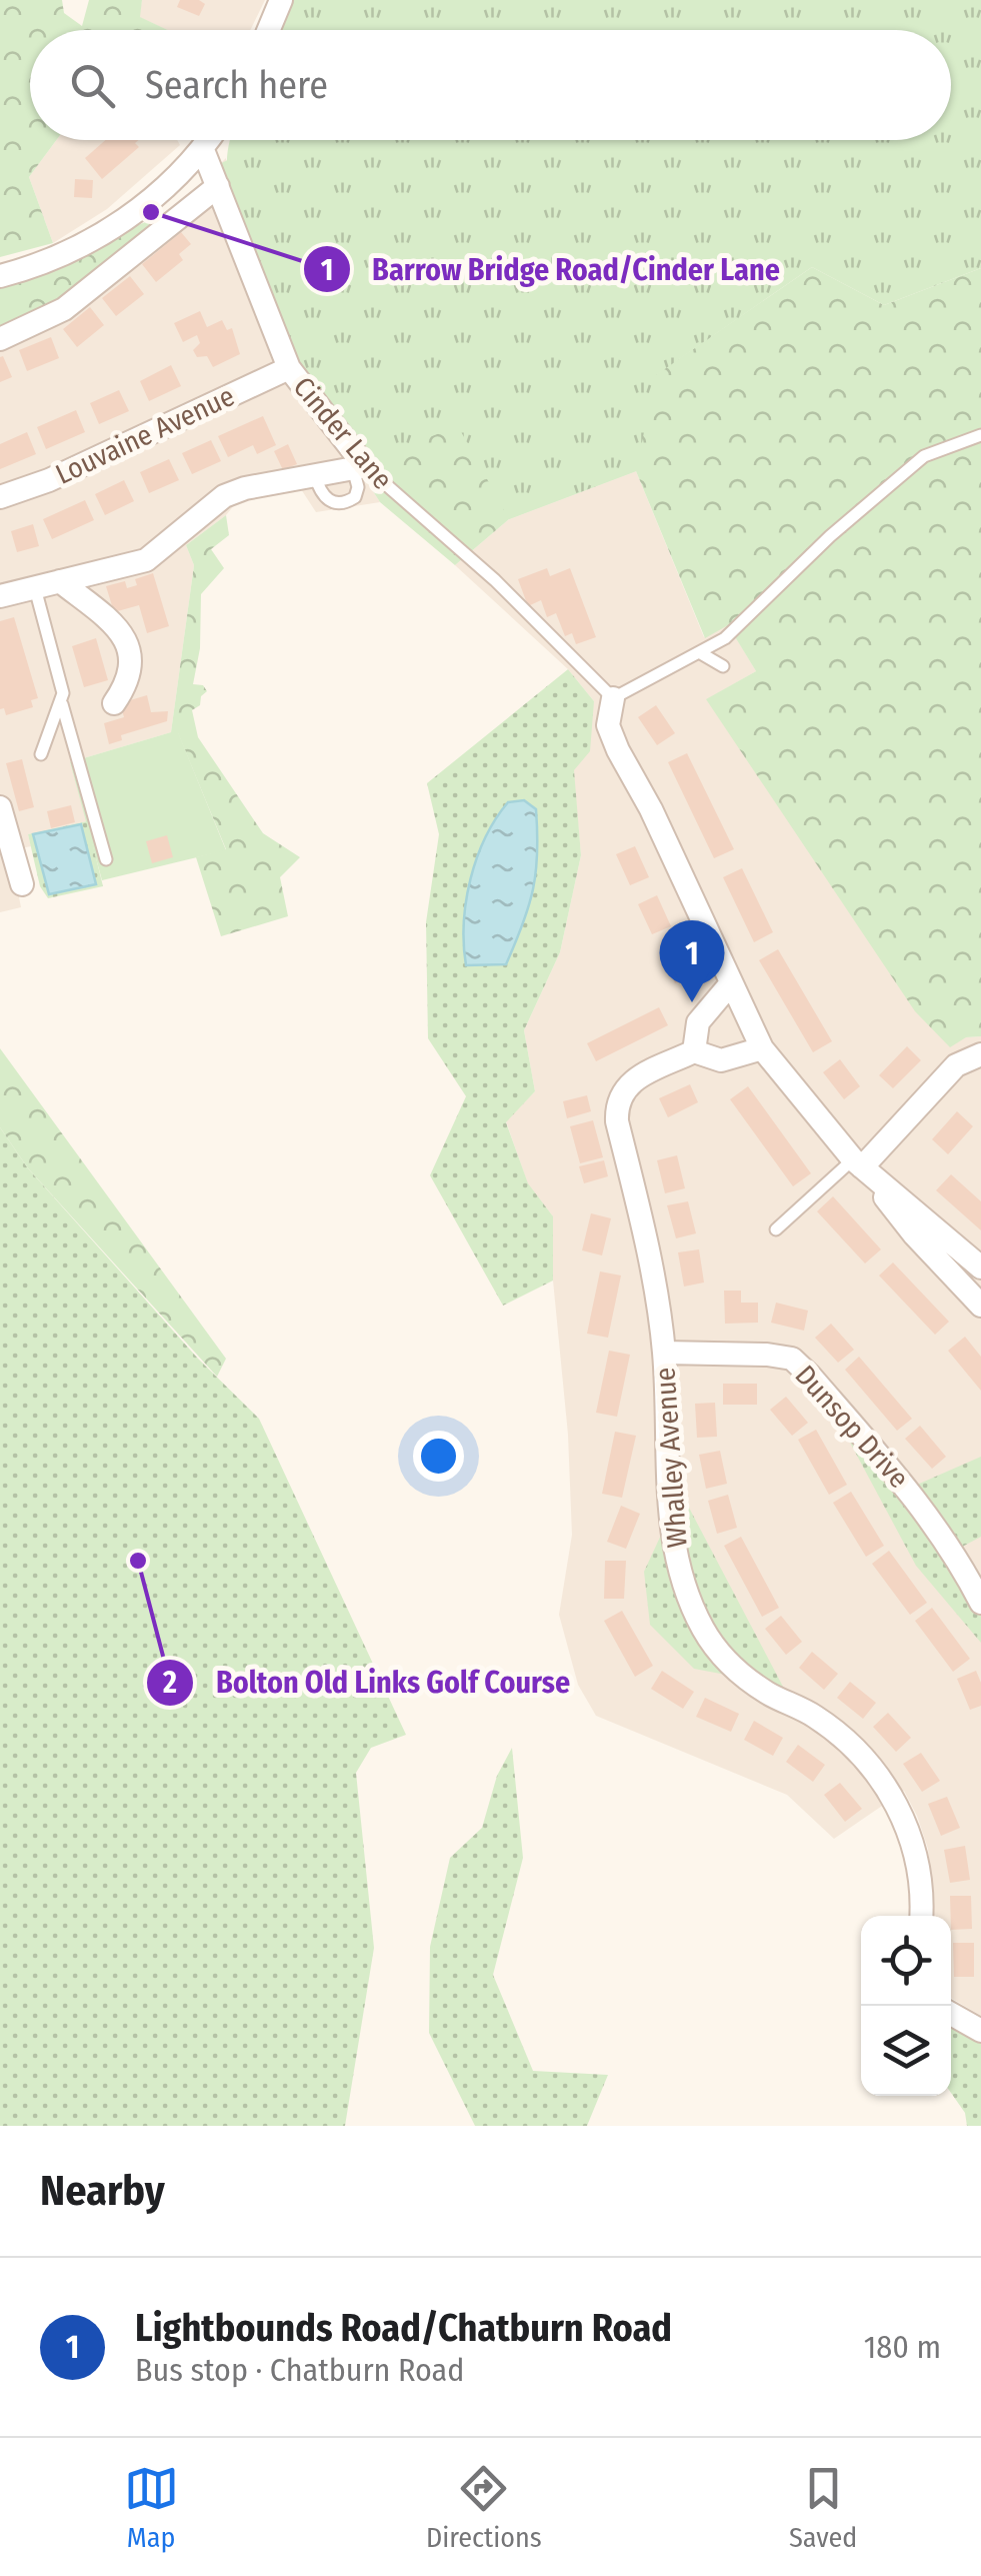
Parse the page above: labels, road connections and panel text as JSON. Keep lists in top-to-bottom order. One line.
{"streets":{"street":["Cinder Lane","Louvaine Avenue","Dunsop Drive","Whalley Avenue"]},"crossings":[["Cinder Lane","Louvaine Avenue"],["Dunsop Drive","Whalley Avenue"]],"places":["Barrow Bridge Road/Cinder Lane","Bolton Old Links Golf Course"],"page":{"search":"Search here","pins":"1","heading":"Nearby","list":[{"mark":"1","name":"Lightbounds Road/Chatburn Road","note":"Bus stop · Chatburn Road","value":"180 m"}],"nav":["Map","Directions","Saved"]}}
